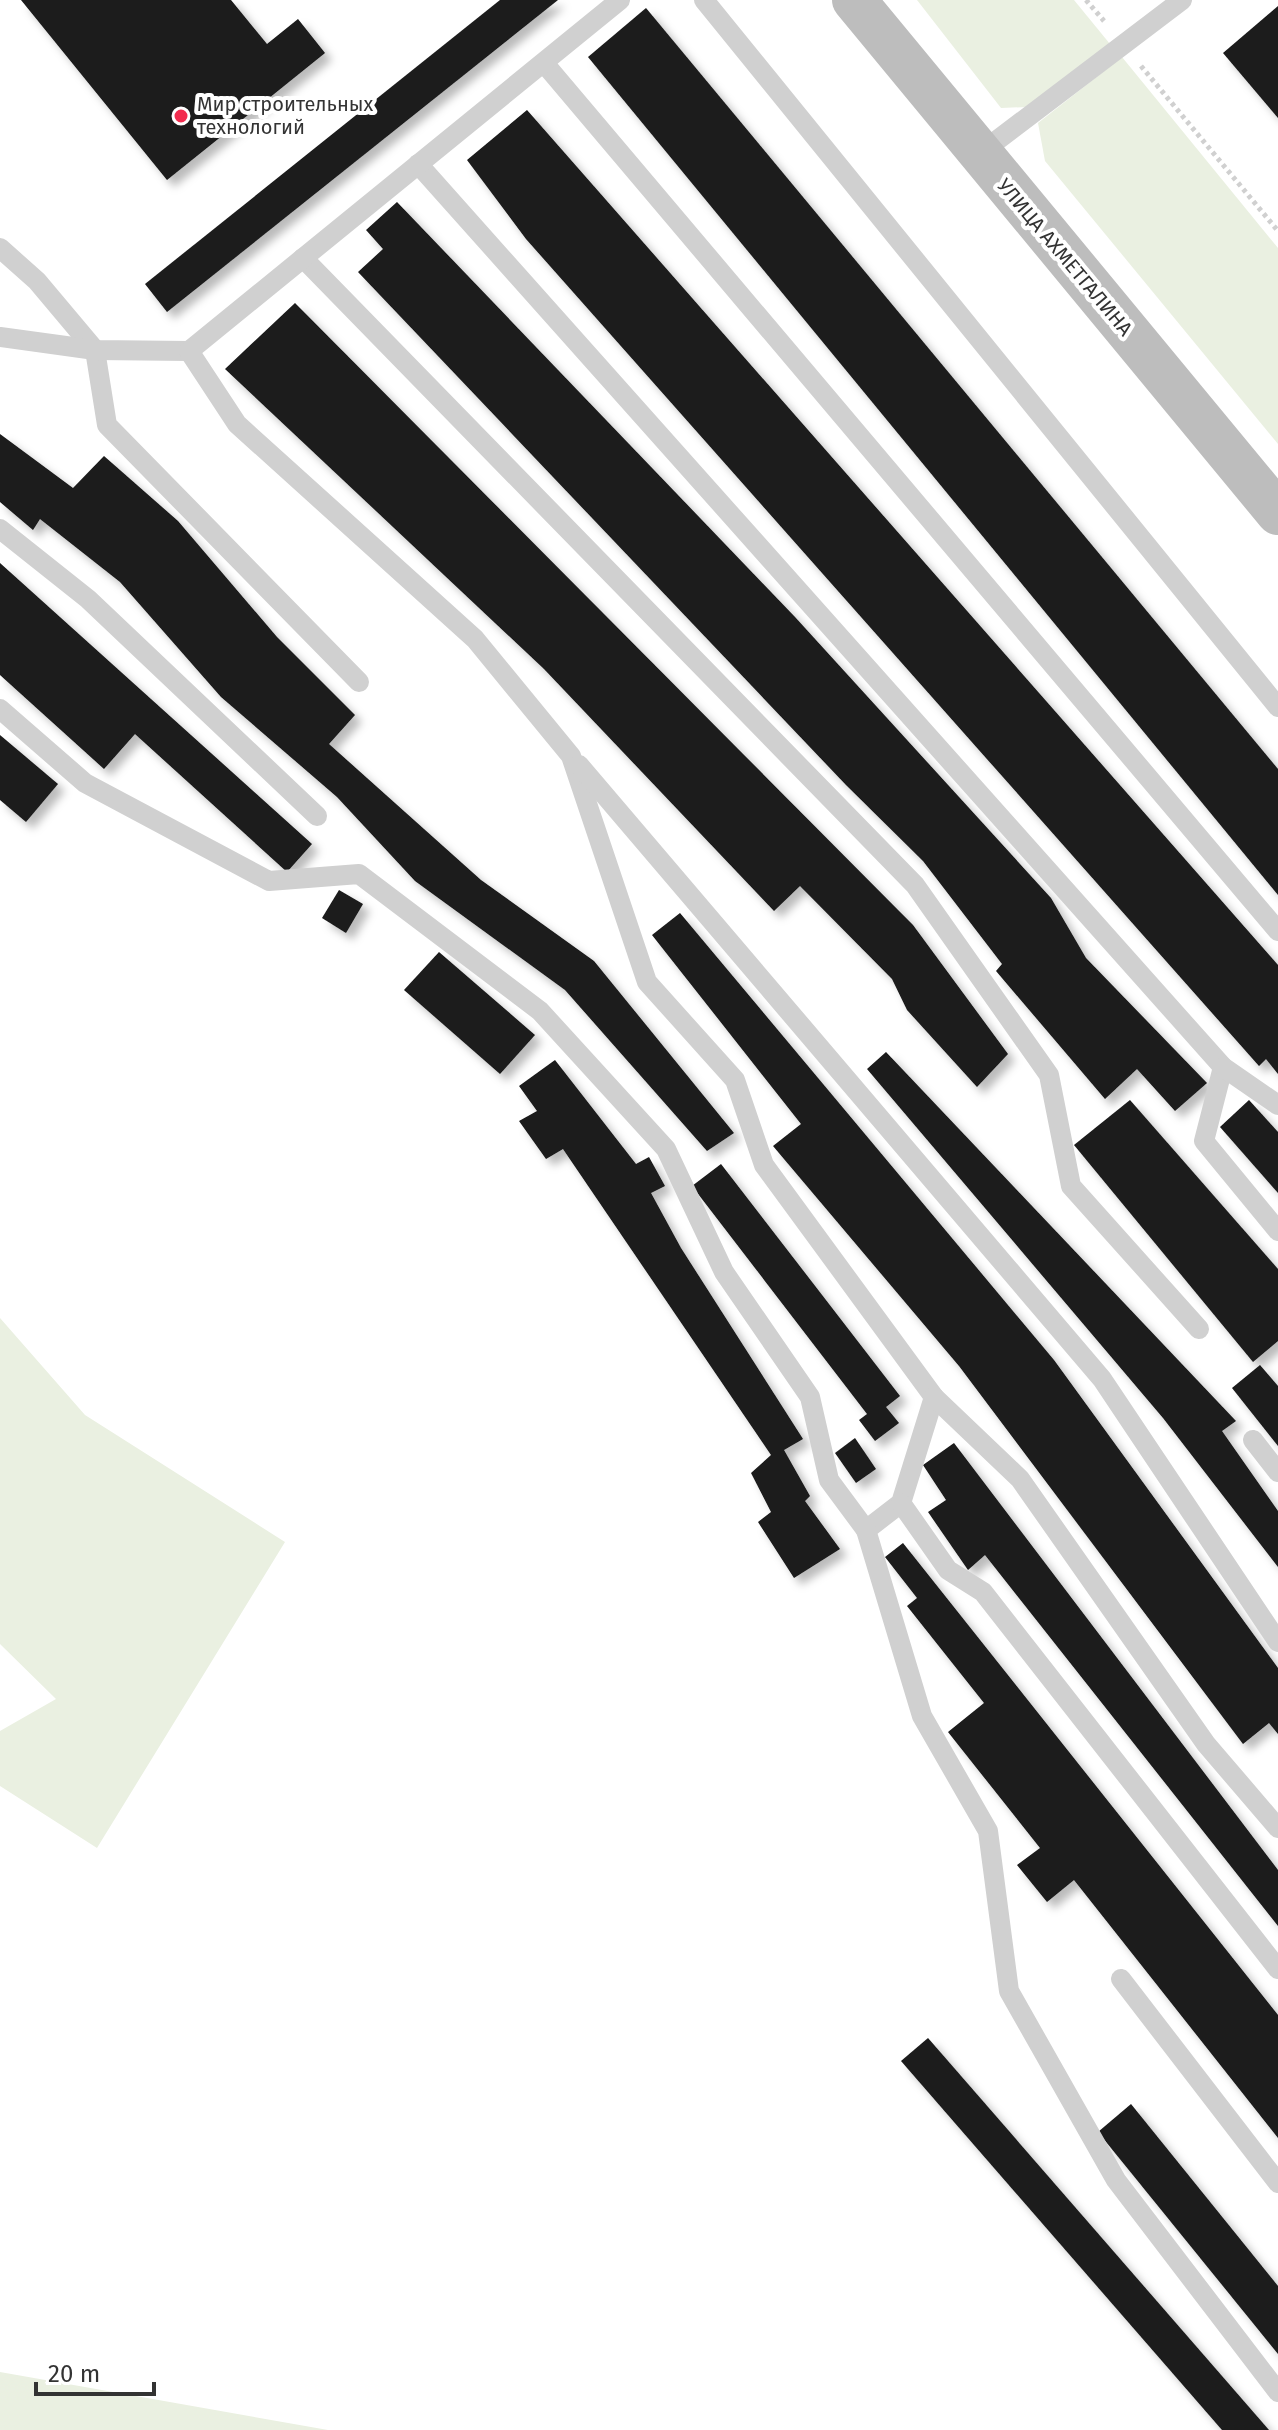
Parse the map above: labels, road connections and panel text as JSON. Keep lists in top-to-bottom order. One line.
{"streets":{"main road":["УЛИЦА АХМЕТГАЛИНА"]},"places":["Мир строительных технологий"],"scale_bar":"20 m"}
